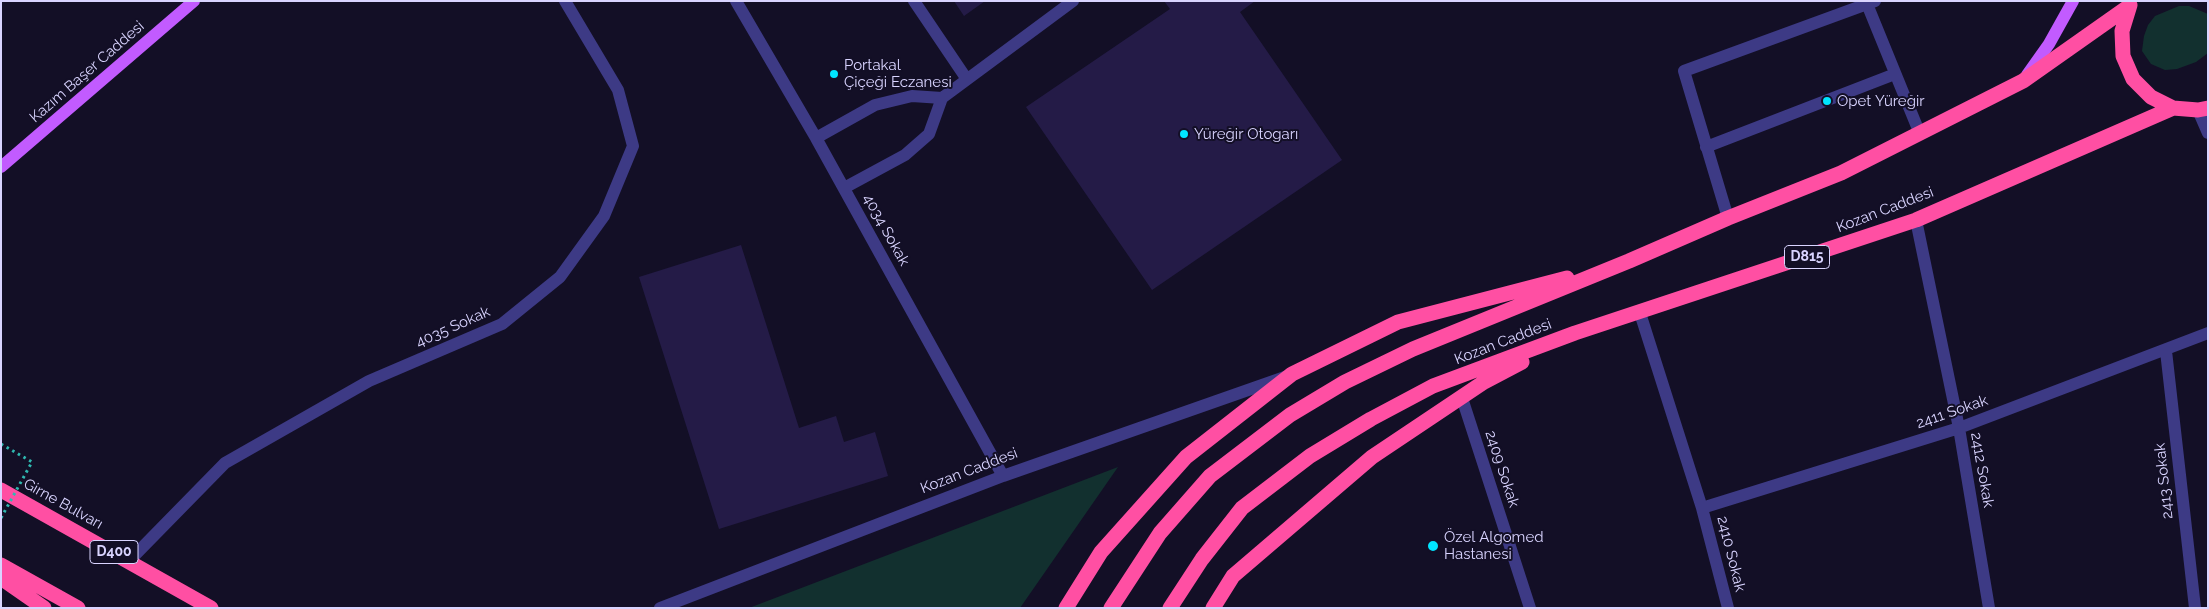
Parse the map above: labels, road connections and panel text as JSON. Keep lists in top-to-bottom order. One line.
{"streets":{"highway":["Kozan Caddesi","D815","Girne Bulvarı","D400"],"main road":["Kazım Başer Caddesi"],"street":["4034 Sokak","4035 Sokak","2411 Sokak","2409 Sokak","2412 Sokak","2413 Sokak","2410 Sokak"]},"crossings":[["Kozan Caddesi","4034 Sokak"],["Kozan Caddesi","D815"],["Kozan Caddesi","2412 Sokak"],["Kozan Caddesi","2410 Sokak"],["4035 Sokak","Girne Bulvarı"],["2411 Sokak","2412 Sokak"],["2411 Sokak","2413 Sokak"],["2411 Sokak","2410 Sokak"]],"places":["Portakal Çiçeği Eczanesi","Opet Yüreğir","Yüreğir Otogarı","Özel Algomed Hastanesi"]}
